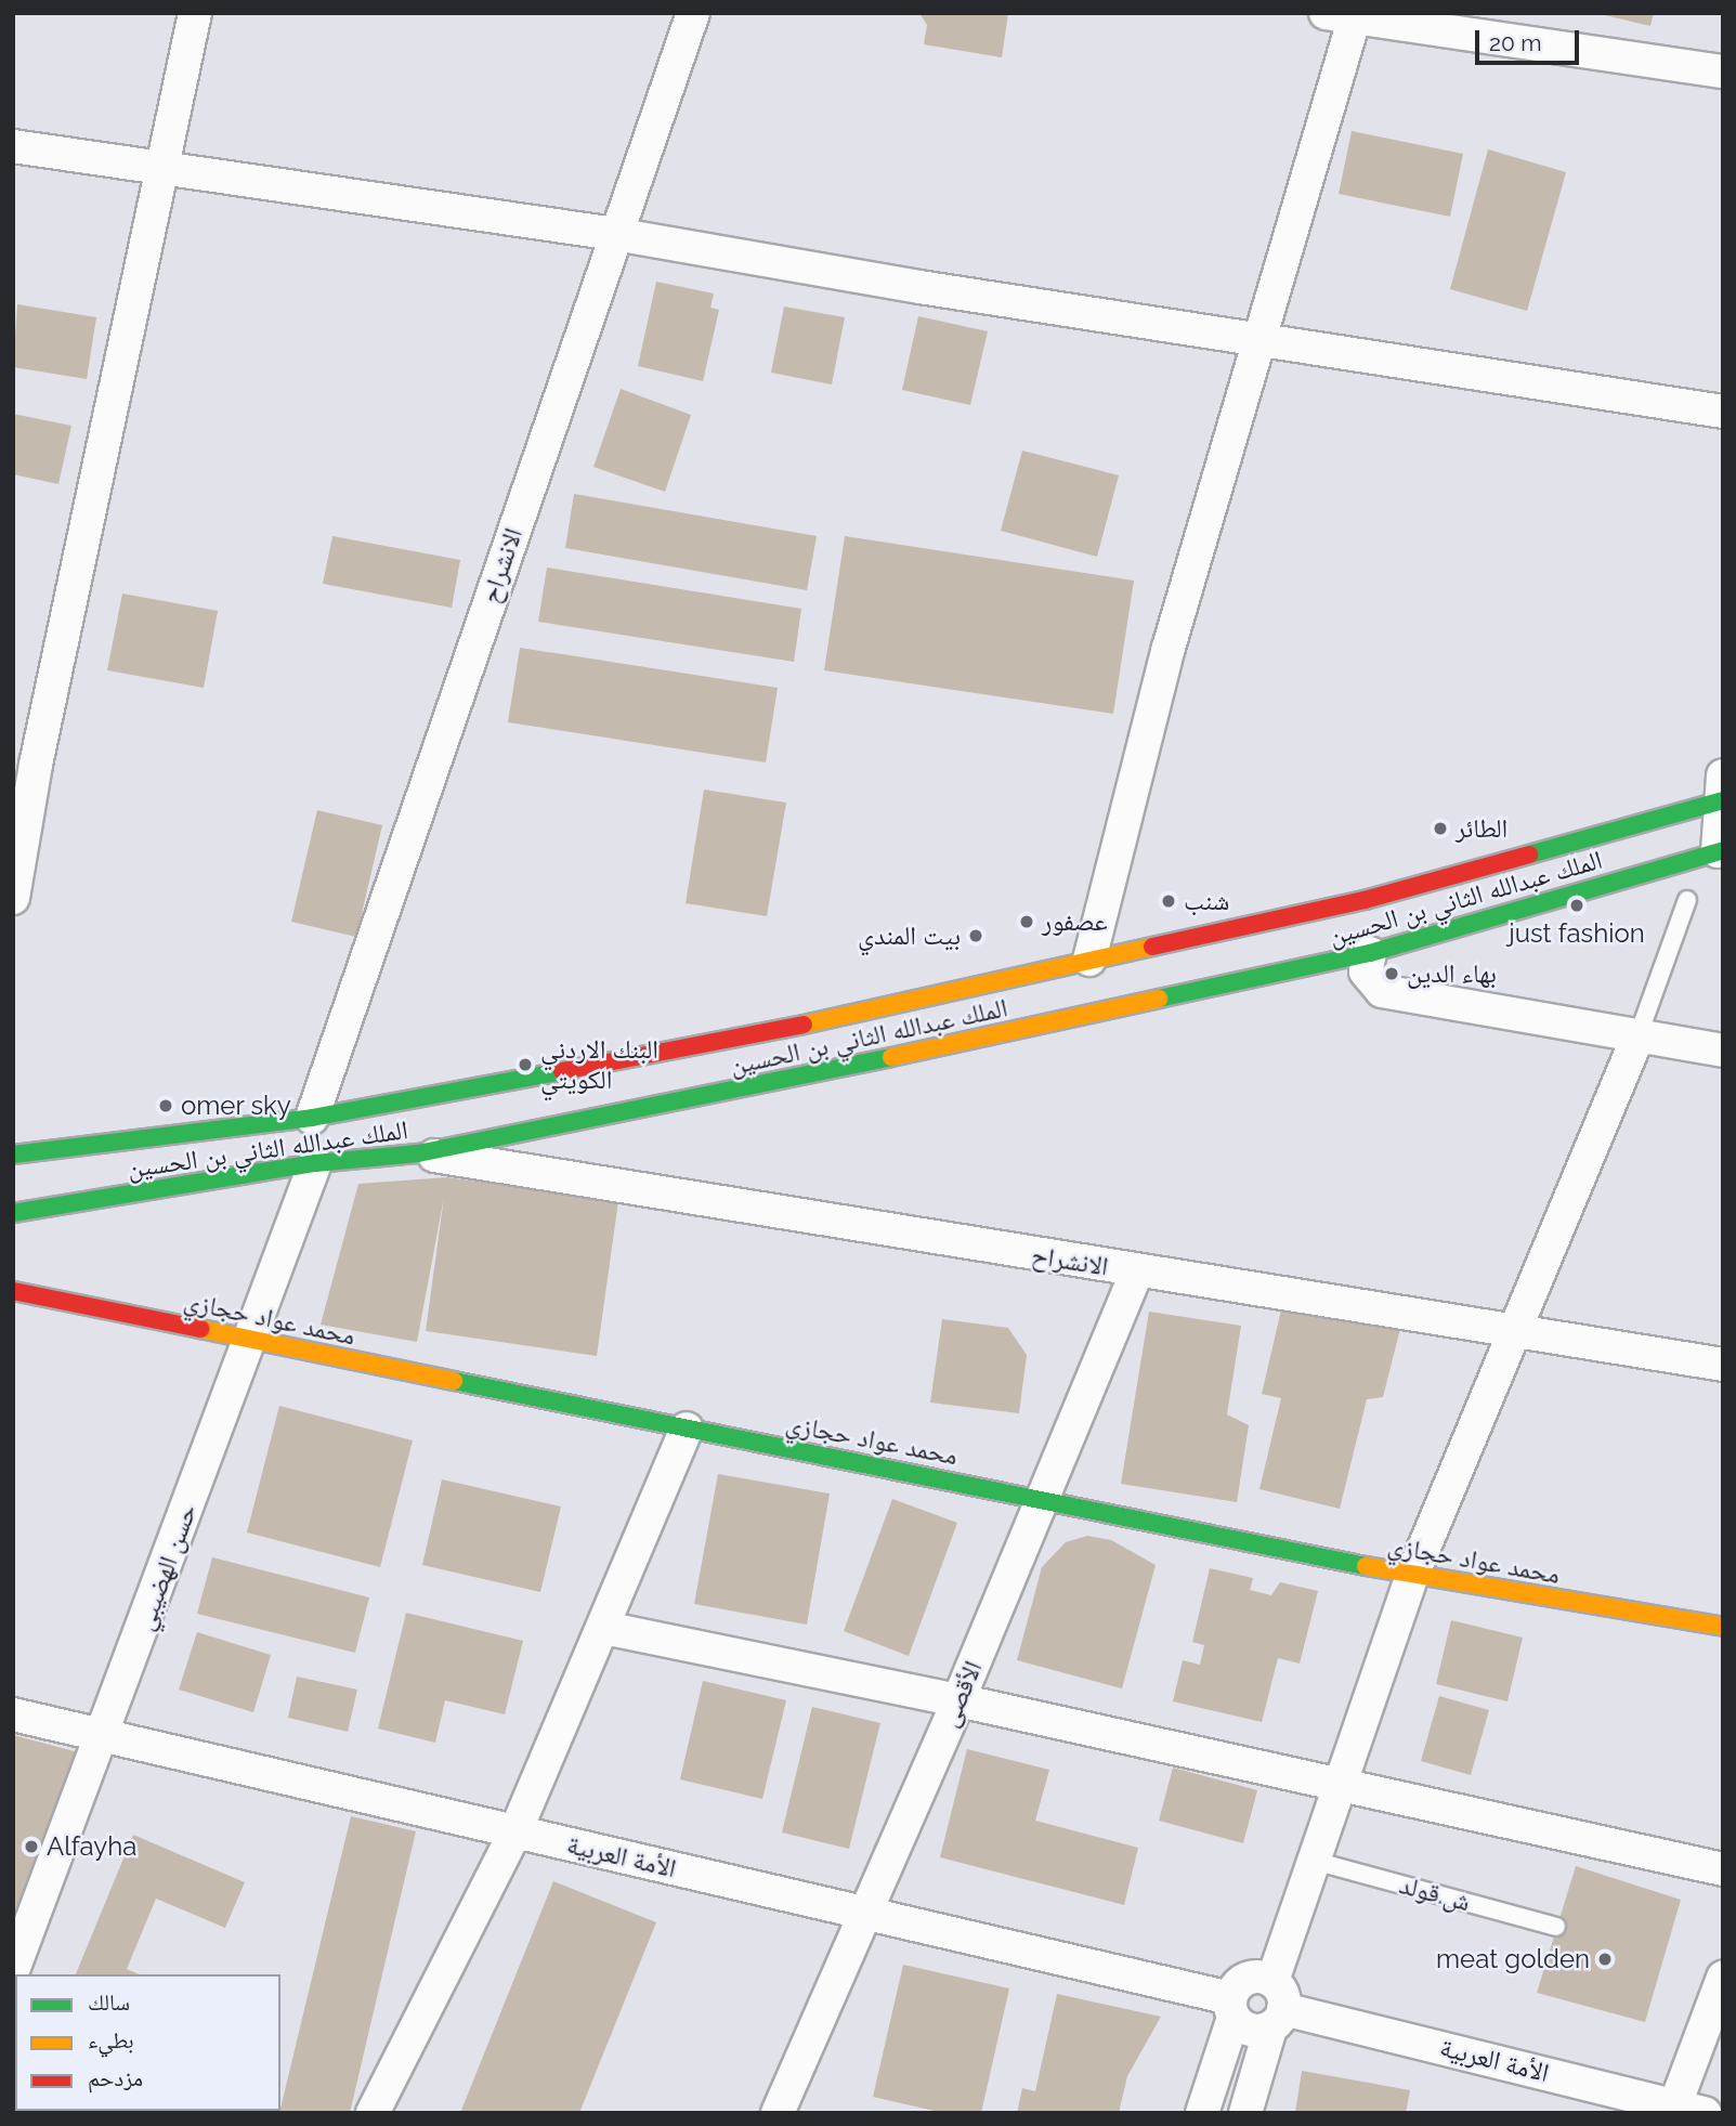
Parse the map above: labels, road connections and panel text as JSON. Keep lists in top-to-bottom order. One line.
{"streets":{"main road":["الملك عبدالله الثاني بن الحسين","محمد عواد حجازي"],"street":["الانشراح","حسن الهضيبي","الأقصى","الأمة العربية"],"lane":["ش.قولد"]},"crossings":[["الانشراح","الملك عبدالله الثاني بن الحسين"],["الانشراح","الأقصى"],["الملك عبدالله الثاني بن الحسين","حسن الهضيبي"],["محمد عواد حجازي","حسن الهضيبي"],["محمد عواد حجازي","الأقصى"],["حسن الهضيبي","الأمة العربية"],["الأقصى","الأمة العربية"]],"places":["الطائر","شنب","just fashion","عصفور","بيت المندي","بهاء الدين","البنك الاردني الكويتي","omer sky","Alfayha","meat golden"],"legend":["سالك","بطيء","مزدحم"],"scale_bar":"20 m"}
